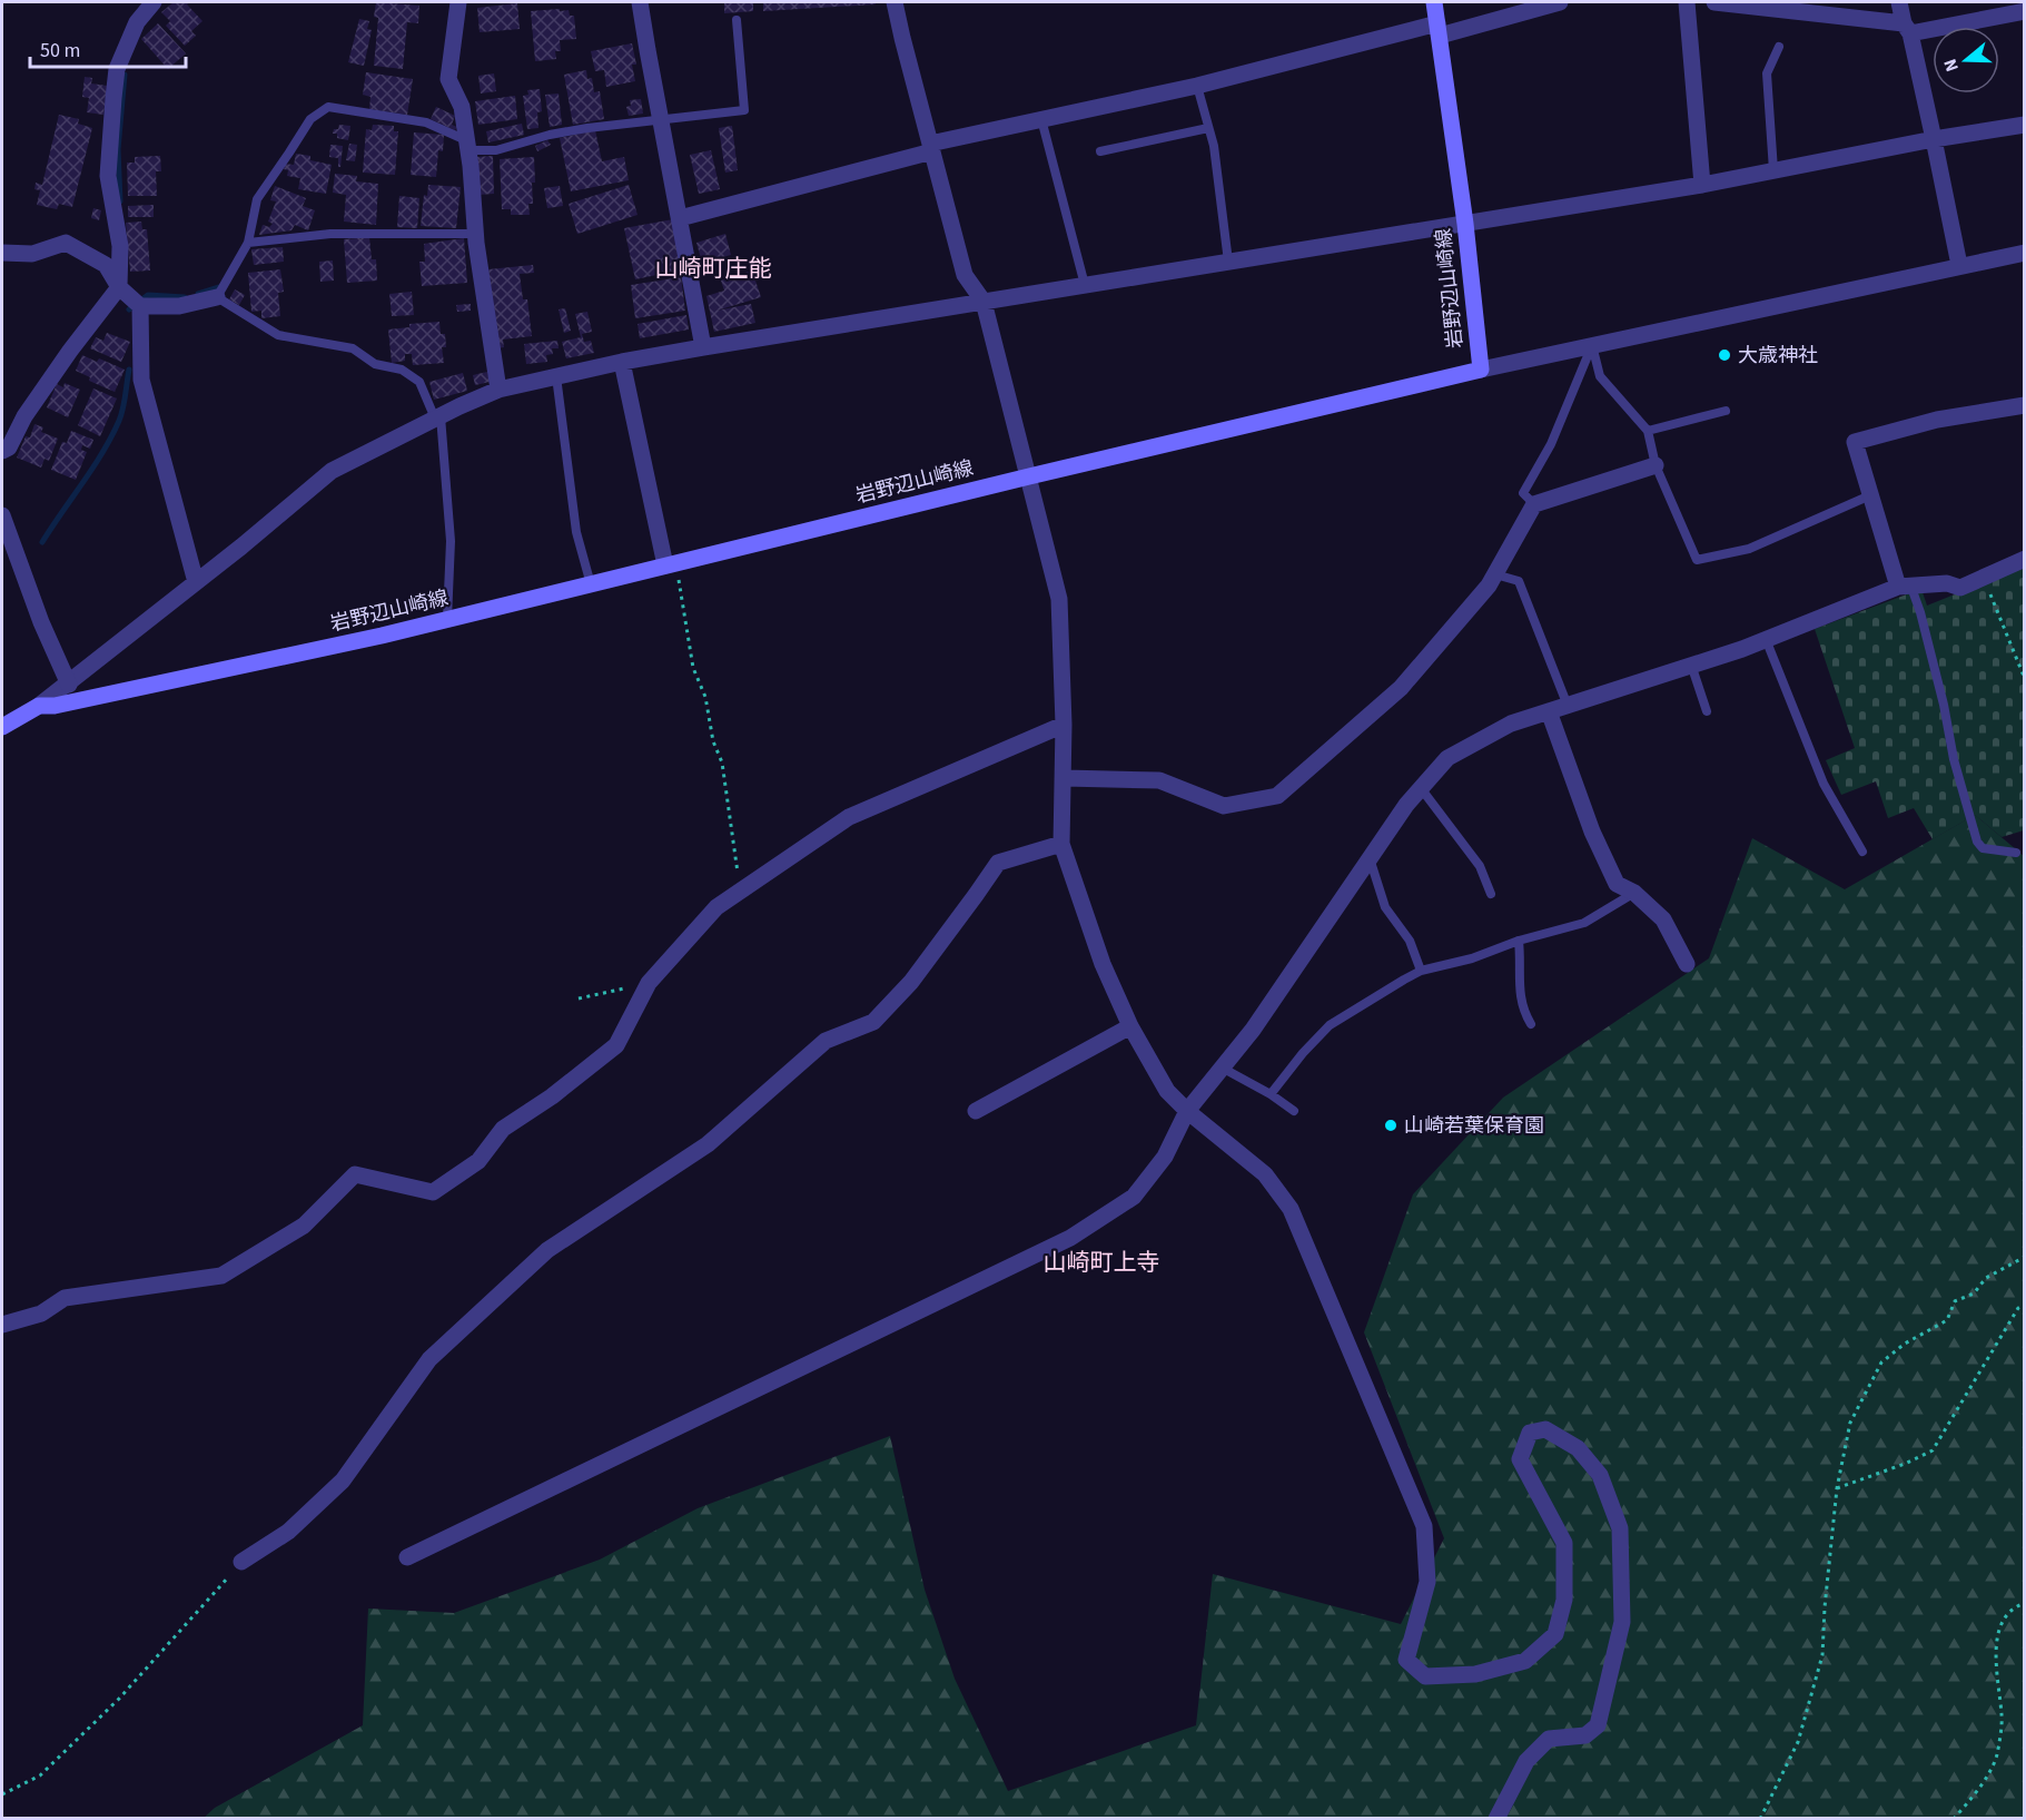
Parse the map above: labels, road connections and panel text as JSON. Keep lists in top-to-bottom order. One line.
{"streets":{"main road":["岩野辺山崎線"]},"districts":["山崎町庄能","山崎町上寺"],"places":["大歳神社","山崎若葉保育園"],"scale_bar":"50 m","north":"left"}
